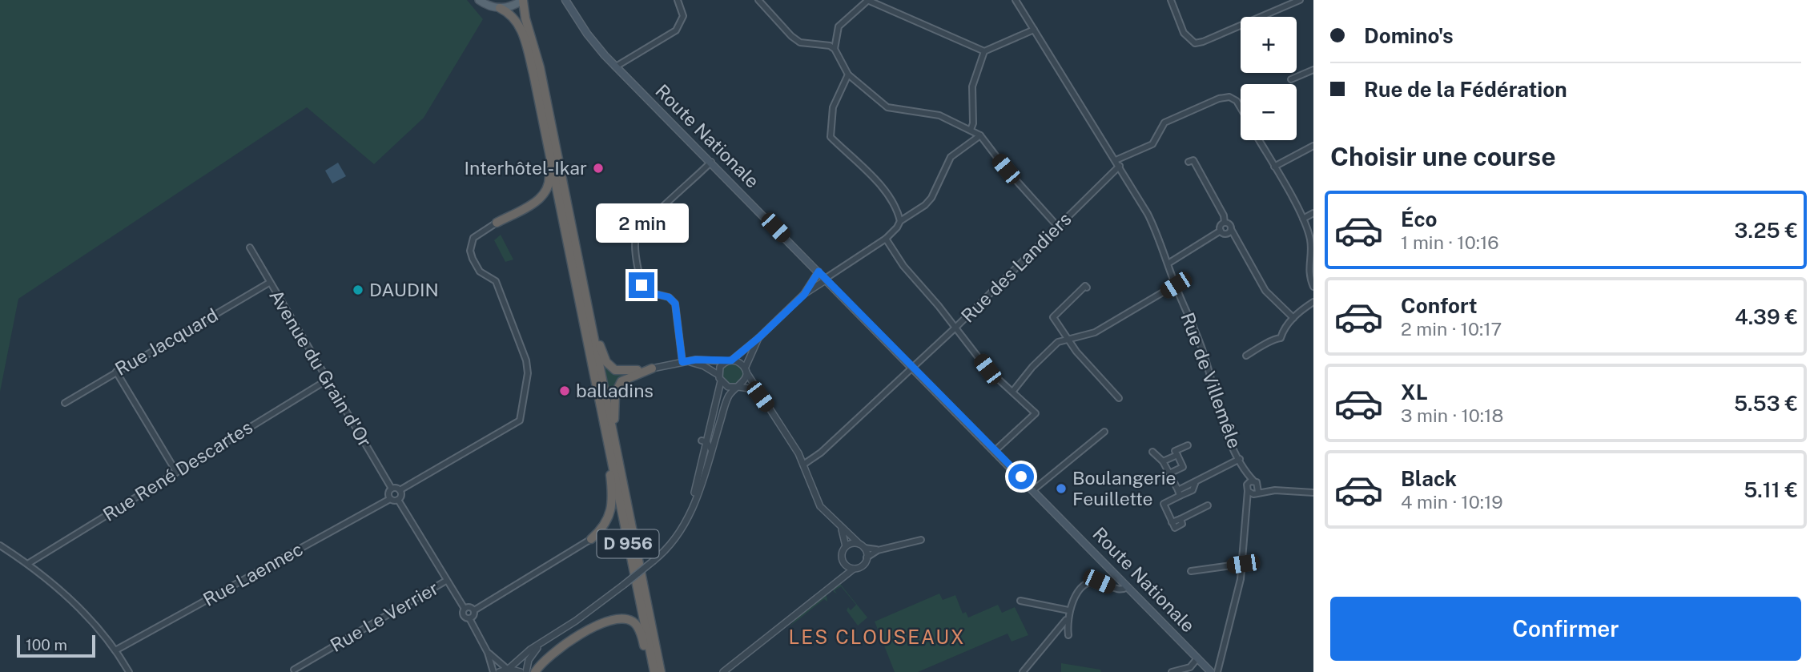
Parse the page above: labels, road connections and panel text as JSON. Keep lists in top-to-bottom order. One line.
{"streets":{"highway":["D 956"],"main road":["Route Nationale"],"street":["Rue des Landiers","Rue Jacquard","Avenue du Grain d'Or","Rue de Villemêle","Rue René Descartes","Rue Laennec","Rue Le Verrier"]},"crossings":[["Route Nationale","Rue des Landiers"],["Rue des Landiers","Rue de Villemêle"],["Rue Jacquard","Avenue du Grain d'Or"],["Avenue du Grain d'Or","Rue René Descartes"],["Avenue du Grain d'Or","Rue Laennec"]],"districts":["LES CLOUSEAUX"],"places":["Interhôtel-Ikar","DAUDIN","balladins","Boulangerie Feuillette"],"scale_bar":"100 m","page":{"banner":["Domino's","Rue de la Fédération"],"map_buttons":["+","−"],"heading":"Choisir une course","list":[{"name":"Éco","note":"1 min · 10:16","value":"3.25 €"},{"name":"Confort","note":"2 min · 10:17","value":"4.39 €"},{"name":"XL","note":"3 min · 10:18","value":"5.53 €"},{"name":"Black","note":"4 min · 10:19","value":"5.11 €"}],"bubble":"2 min","buttons":"Confirmer","scale":"100 m"}}
